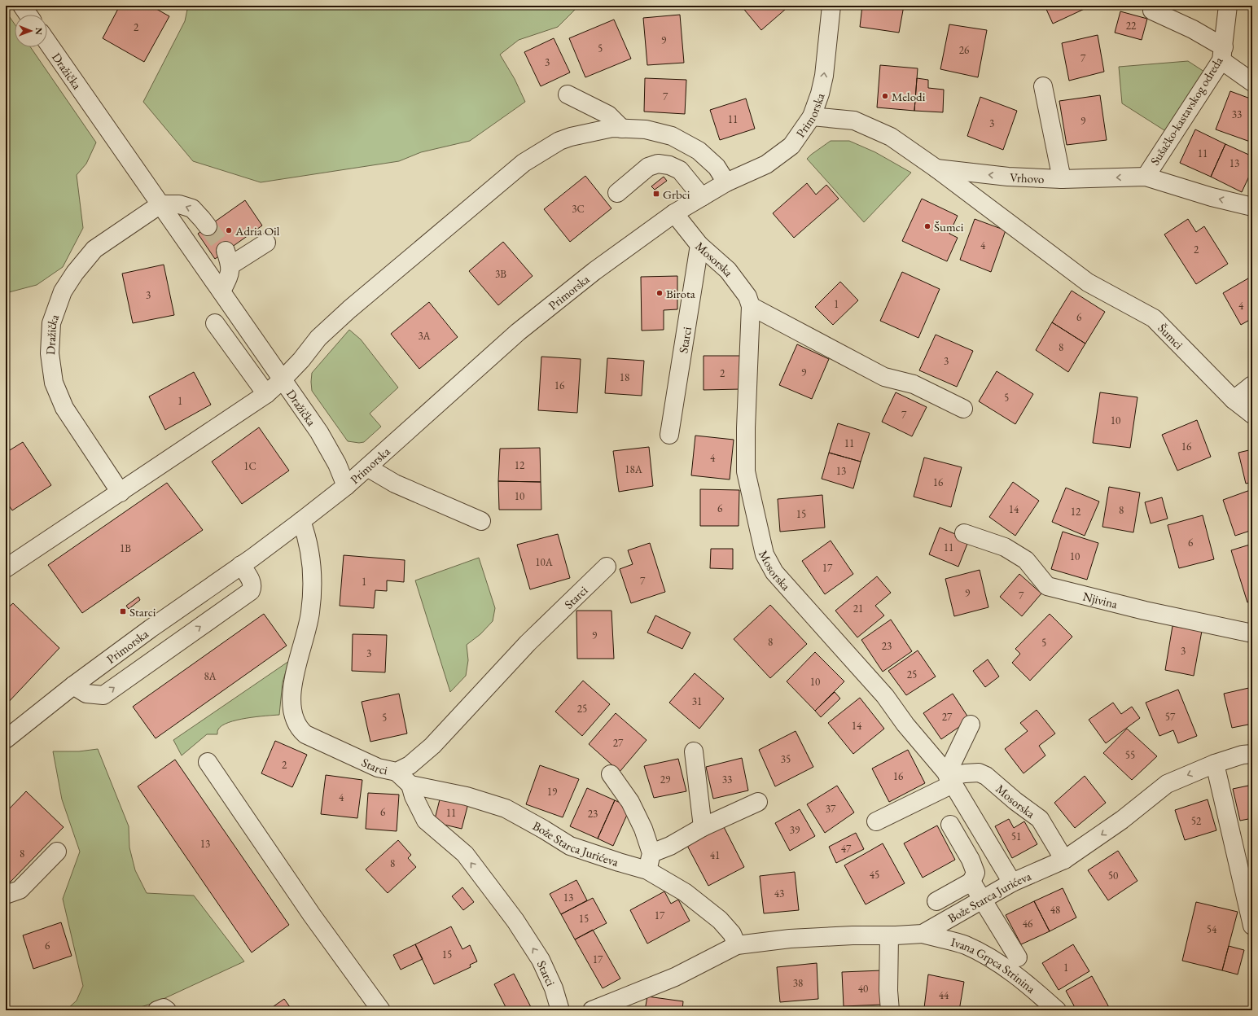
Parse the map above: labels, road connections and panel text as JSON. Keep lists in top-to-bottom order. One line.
{"streets":{"street":["Dražička","Sušačko-kastavskog odreda","Primorska","Vrhovo","Mosorska","Šumci","Starci","Njivina","Bože Starca Jurićeva","Ivana Grpca Strinina"]},"crossings":[["Dražička","Primorska"],["Sušačko-kastavskog odreda","Vrhovo"],["Primorska","Vrhovo"],["Primorska","Mosorska"],["Primorska","Starci"],["Vrhovo","Šumci"],["Mosorska","Starci"],["Mosorska","Bože Starca Jurićeva"],["Starci","Bože Starca Jurićeva"],["Bože Starca Jurićeva","Ivana Grpca Strinina"]],"one_way":["Vrhovo"],"places":{"other":["Melodi","Šumci","Adria Oil","Birota"],"transit":["Grbci","Starci"]},"house_numbers":["22","2","9","5","26","7","3","7","33","11","9","3","11","13","3C","4","2","3B","3","1","4","6","3A","8","3","9","2","18","16","5","1","7","10","11","16","4","12","1C","18A","13","16","10","6","14","8","12","15","6","11","1B","10","10A","17","7","1","9","7","21","9","8","5","23","3","3","25","8A","10","31","25","27","57","5","14","27","55","35","2","16","29","33","19","4","37","6","11","23","52","39","51","13","47","8","41","8","45","50","43","13","48","17","15","46","54","6","15","17","1","38","40","44"],"north":"right"}
